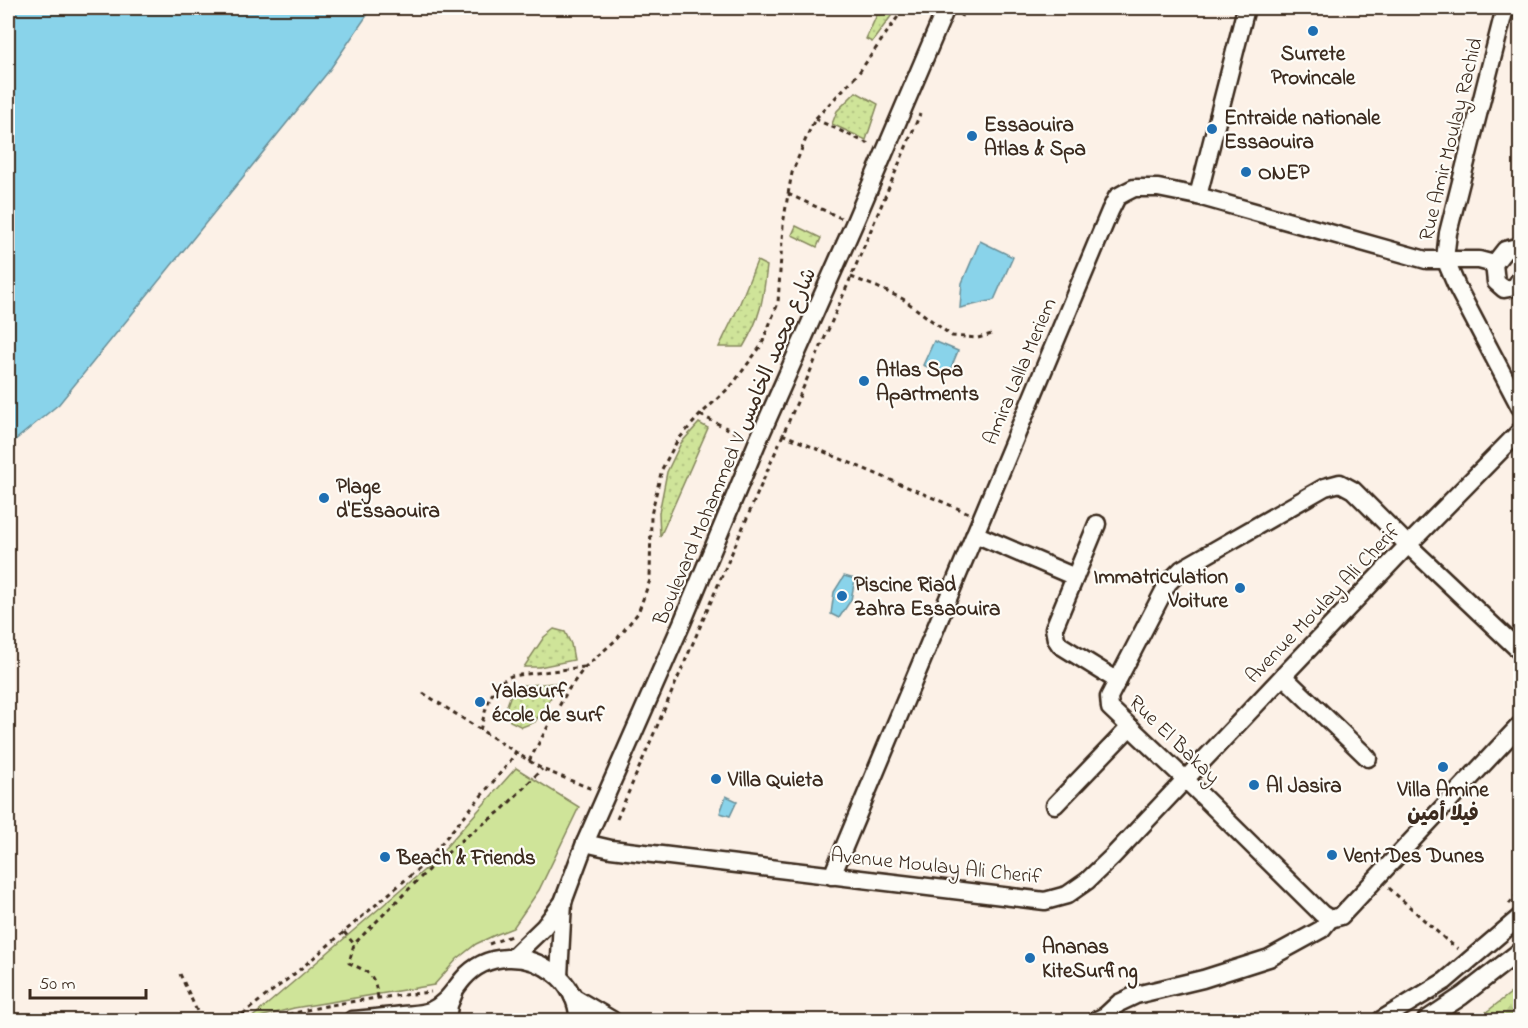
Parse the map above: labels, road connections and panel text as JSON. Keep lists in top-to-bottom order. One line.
{"streets":{"street":["Rue Amir Moulay Rachid","Amira Lalla Meriem","Boulevard Mohammed V شارع محمد الخامس","Avenue Moulay Ali Cherif","Rue El Bakay"]},"crossings":[["Rue Amir Moulay Rachid","Amira Lalla Meriem"],["Amira Lalla Meriem","Avenue Moulay Ali Cherif"],["Boulevard Mohammed V شارع محمد الخامس","Avenue Moulay Ali Cherif"],["Avenue Moulay Ali Cherif","Rue El Bakay"]],"places":["Surrete Provincale","Entraide nationale Essaouira","Essaouira Atlas & Spa","ONEP","Atlas Spa Apartments","Plage d'Essaouira","Immatriculation Voiture","Piscine Riad Zahra Essaouira","Yalasurf école de surf","Villa Amine فيلا أمين","Villa Quieta","Al Jasira","Vent Des Dunes","Beach & Friends","Ananas KiteSurfing"],"scale_bar":"50 m"}
